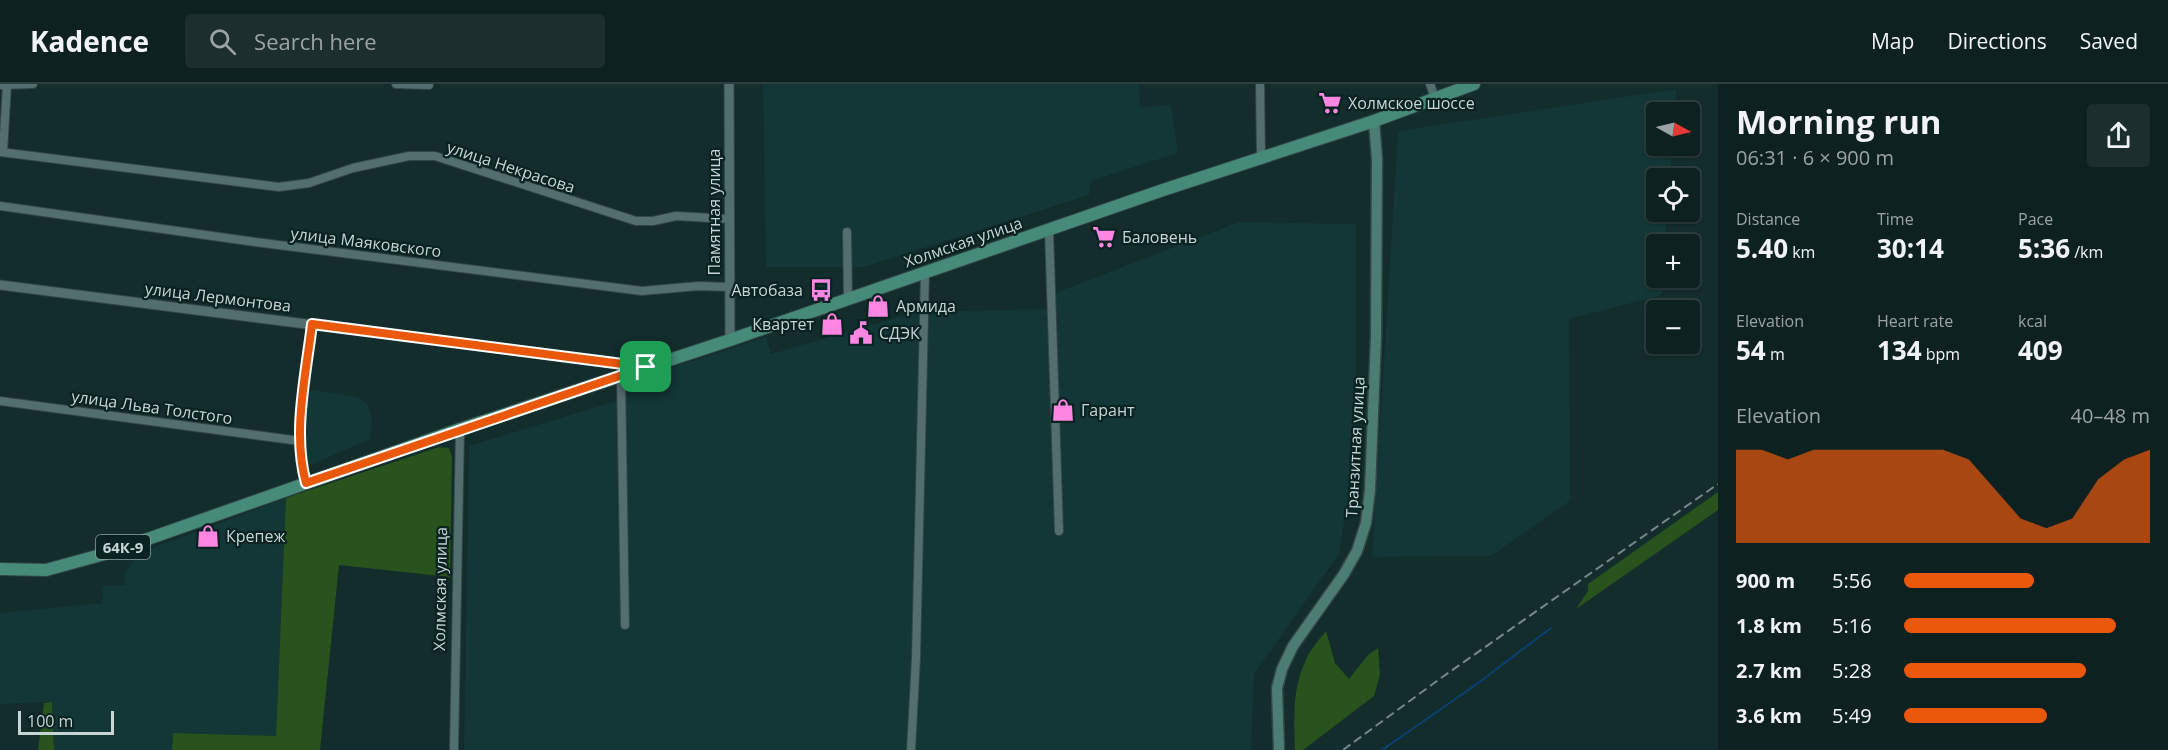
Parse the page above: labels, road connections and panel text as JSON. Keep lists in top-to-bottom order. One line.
{"streets":{"main road":["Холмская улица","Транзитная улица","64К-9"],"street":["улица Некрасова","Памятная улица","улица Маяковского","улица Лермонтова","улица Льва Толстого"]},"crossings":[["улица Некрасова","Памятная улица"],["Памятная улица","улица Маяковского"],["Памятная улица","Холмская улица"],["Холмская улица","улица Лермонтова"],["Холмская улица","Транзитная улица"]],"places":{"supermarket":["Холмское шоссе","Баловень"],"bus stop":["Автобаза"],"shop":["Армида","Квартет","Гарант","Крепеж"],"public building":["СДЭК"]},"scale_bar":"100 m","north":"right","page":{"header":"Kadence","search":"Search here","nav":["Map","Directions","Saved"],"heading":["Morning run","06:31 · 6 × 900 m"],"map_buttons":["+","−"],"stats":[["Distance","5.40 km"],["Time","30:14"],["Pace","5:36 /km"],["Elevation","54 m"],["Heart rate","134 bpm"],["kcal","409"]],"chart":["Elevation","40–48 m"],"list":[{"name":"900 m","note":"5:56"},{"name":"1.8 km","note":"5:16"},{"name":"2.7 km","note":"5:28"},{"name":"3.6 km","note":"5:49"}],"scale":"100 m"}}
